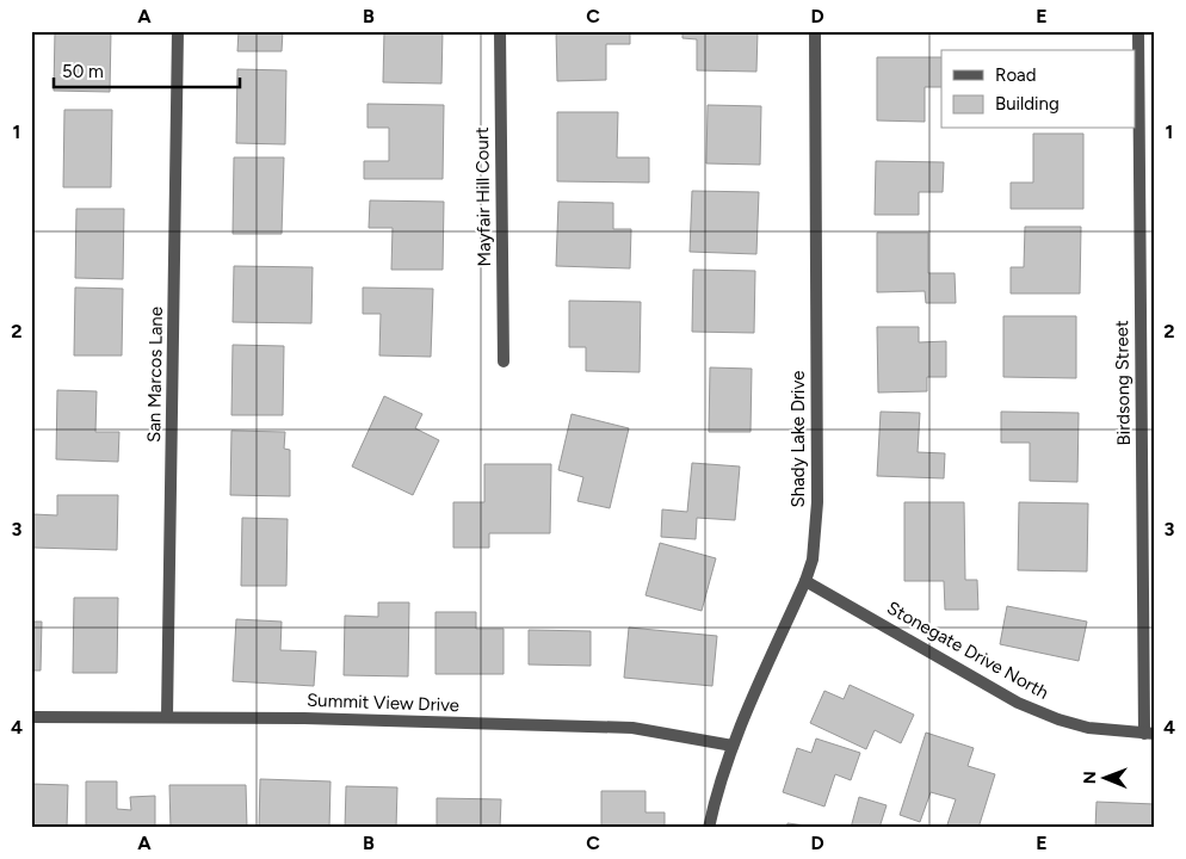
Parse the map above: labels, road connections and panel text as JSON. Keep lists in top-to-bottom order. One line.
{"streets":{"street":["Mayfair Hill Court","San Marcos Lane","Birdsong Street","Shady Lake Drive","Stonegate Drive North","Summit View Drive"]},"crossings":[["San Marcos Lane","Summit View Drive"],["Birdsong Street","Stonegate Drive North"],["Shady Lake Drive","Stonegate Drive North"],["Shady Lake Drive","Summit View Drive"]],"legend":["Road","Building"],"scale_bar":"50 m","north":"left","grid":{"columns":["A","B","C","D","E"],"rows":["1","2","3","4"]}}
